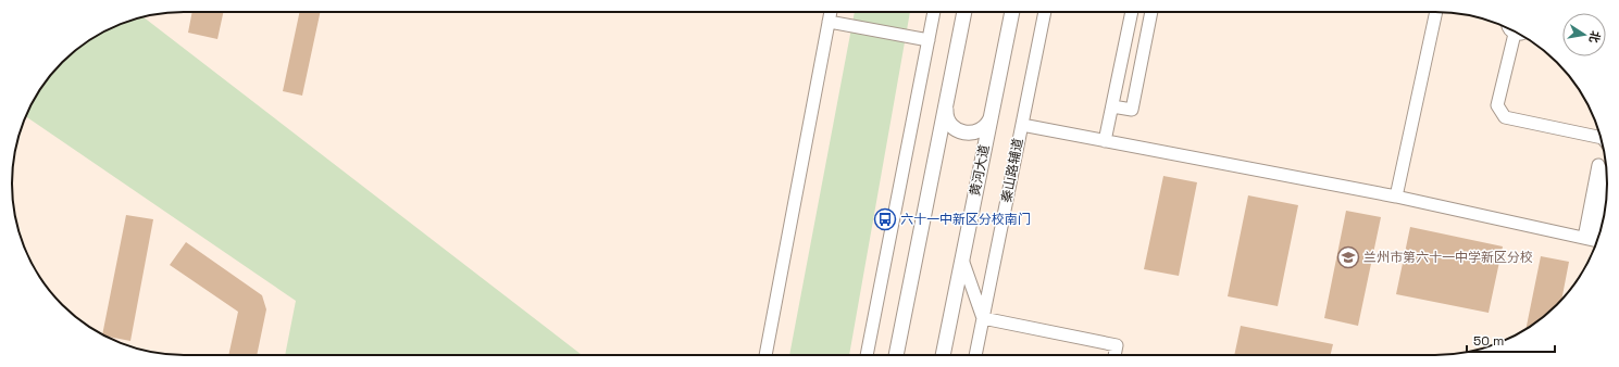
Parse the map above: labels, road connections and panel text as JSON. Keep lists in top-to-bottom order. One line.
{"streets":{"main road":["黄河大道"],"street":["秦山路辅道"]},"places":{"bus stop":["六十一中新区分校南门"],"school or university":["兰州市第六十一中学新区分校"]},"scale_bar":"50 m","north":"right"}
